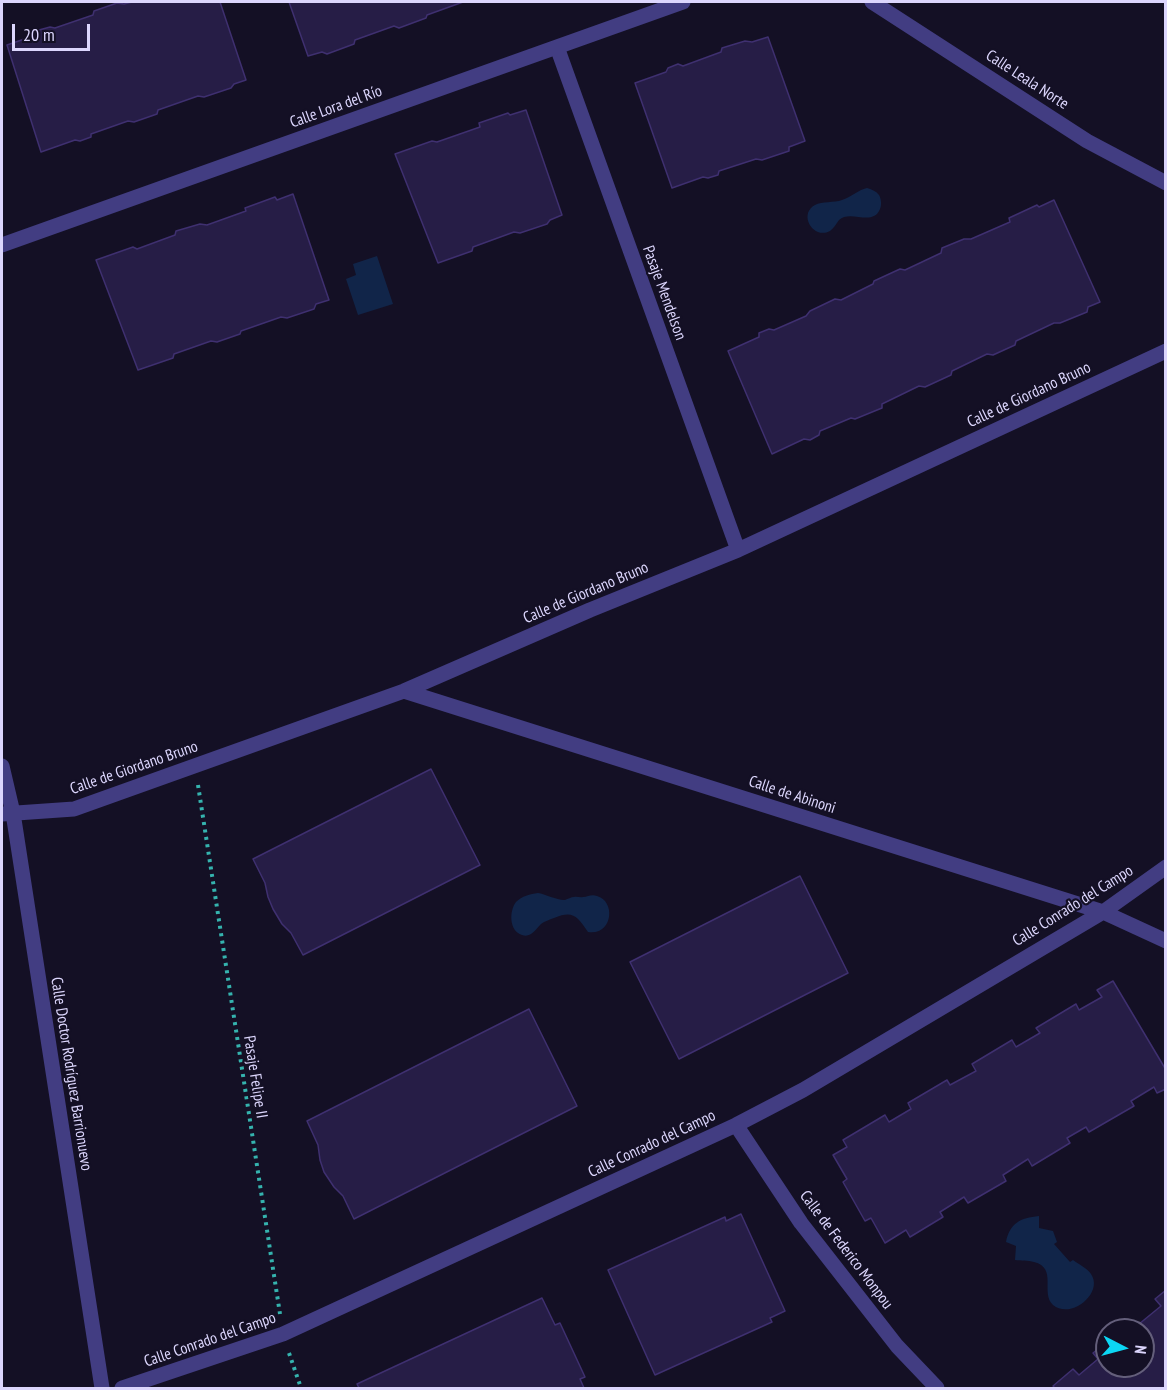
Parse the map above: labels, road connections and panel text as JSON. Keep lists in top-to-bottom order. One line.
{"streets":{"street":["Calle Leala Norte","Calle Lora del Río","Pasaje Mendelson","Calle de Giordano Bruno","Calle de Abinoni","Calle Conrado del Campo","Calle Doctor Rodríguez Barrionuevo","Calle de Federico Monpou"],"path":["Pasaje Felipe II"]},"crossings":[["Calle Lora del Río","Pasaje Mendelson"],["Pasaje Mendelson","Calle de Giordano Bruno"],["Calle de Giordano Bruno","Calle de Abinoni"],["Calle de Giordano Bruno","Calle Doctor Rodríguez Barrionuevo"],["Calle de Giordano Bruno","Pasaje Felipe II"],["Calle de Abinoni","Calle Conrado del Campo"],["Calle Conrado del Campo","Pasaje Felipe II"],["Calle Conrado del Campo","Calle de Federico Monpou"]],"scale_bar":"20 m","north":"right"}
